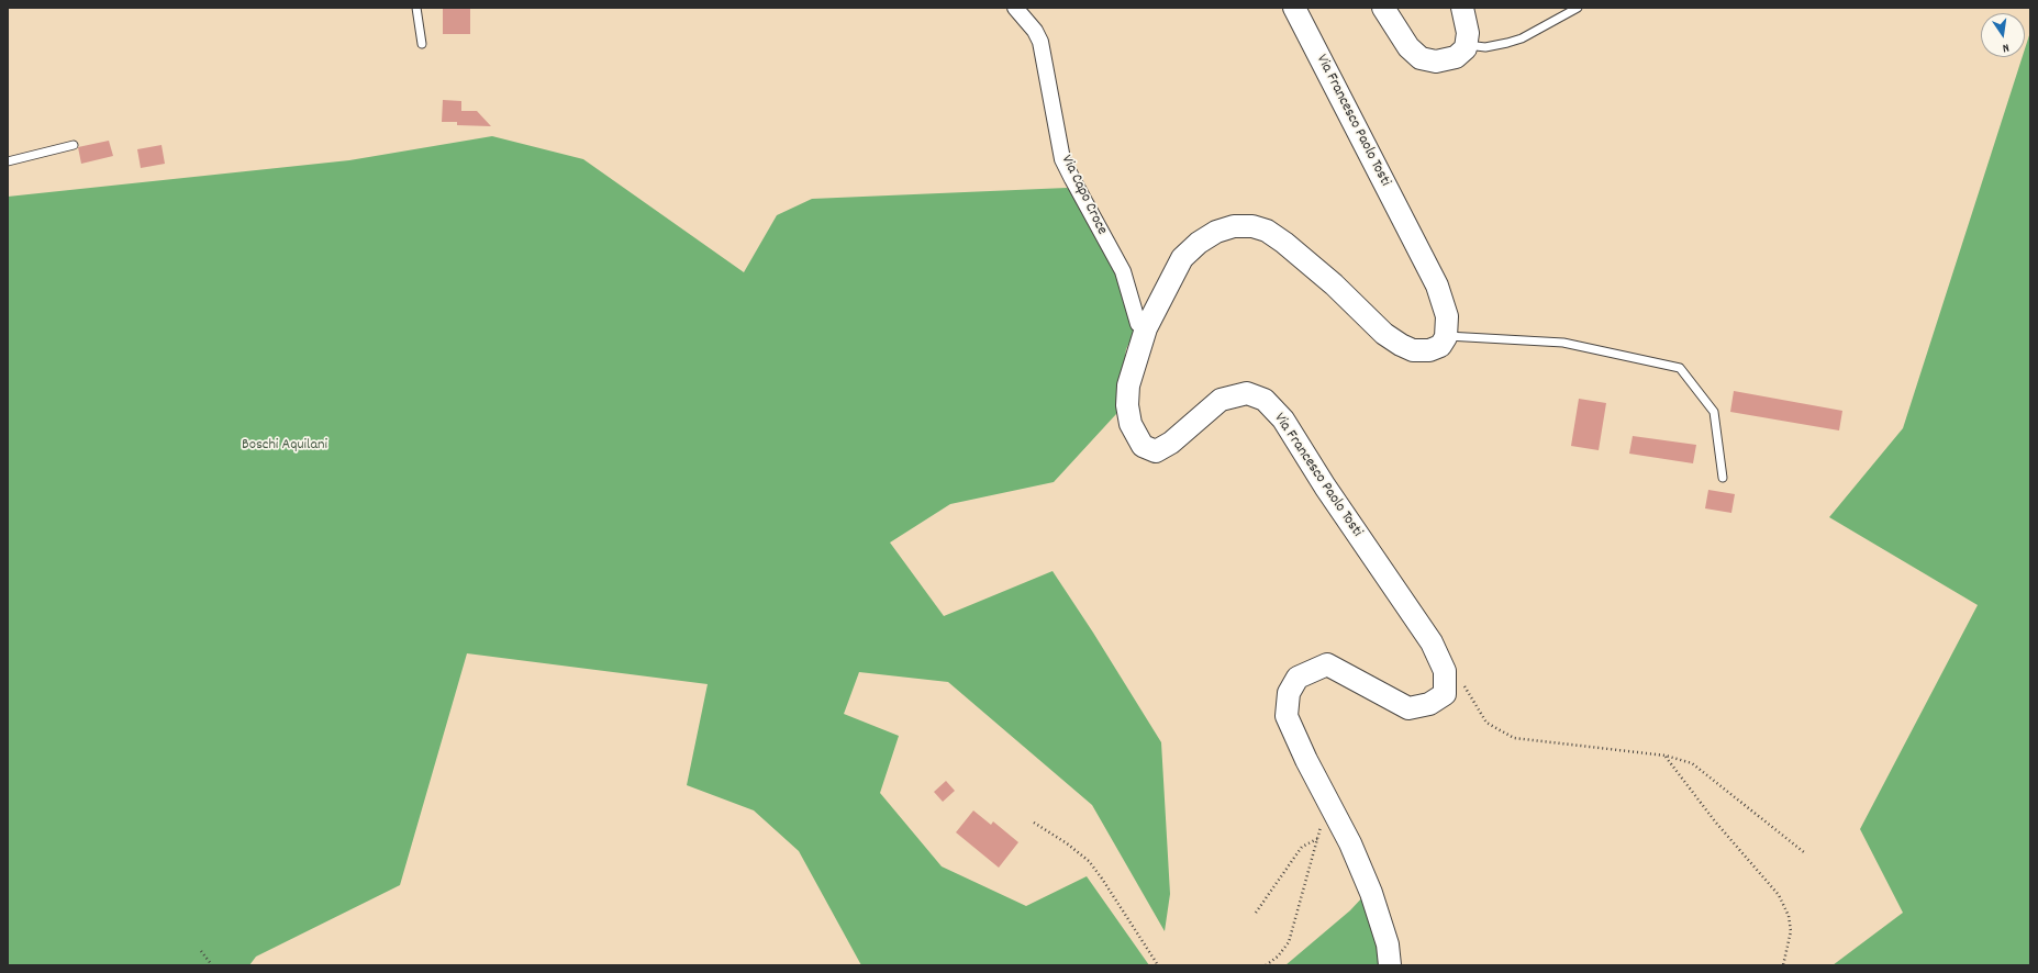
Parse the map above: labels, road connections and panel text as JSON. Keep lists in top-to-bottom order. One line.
{"streets":{"main road":["Via Francesco Paolo Tosti"],"street":["Via Capo Croce"]},"crossings":[["Via Francesco Paolo Tosti","Via Capo Croce"]],"parks":["Boschi Aquilani"],"north":"bottom"}
